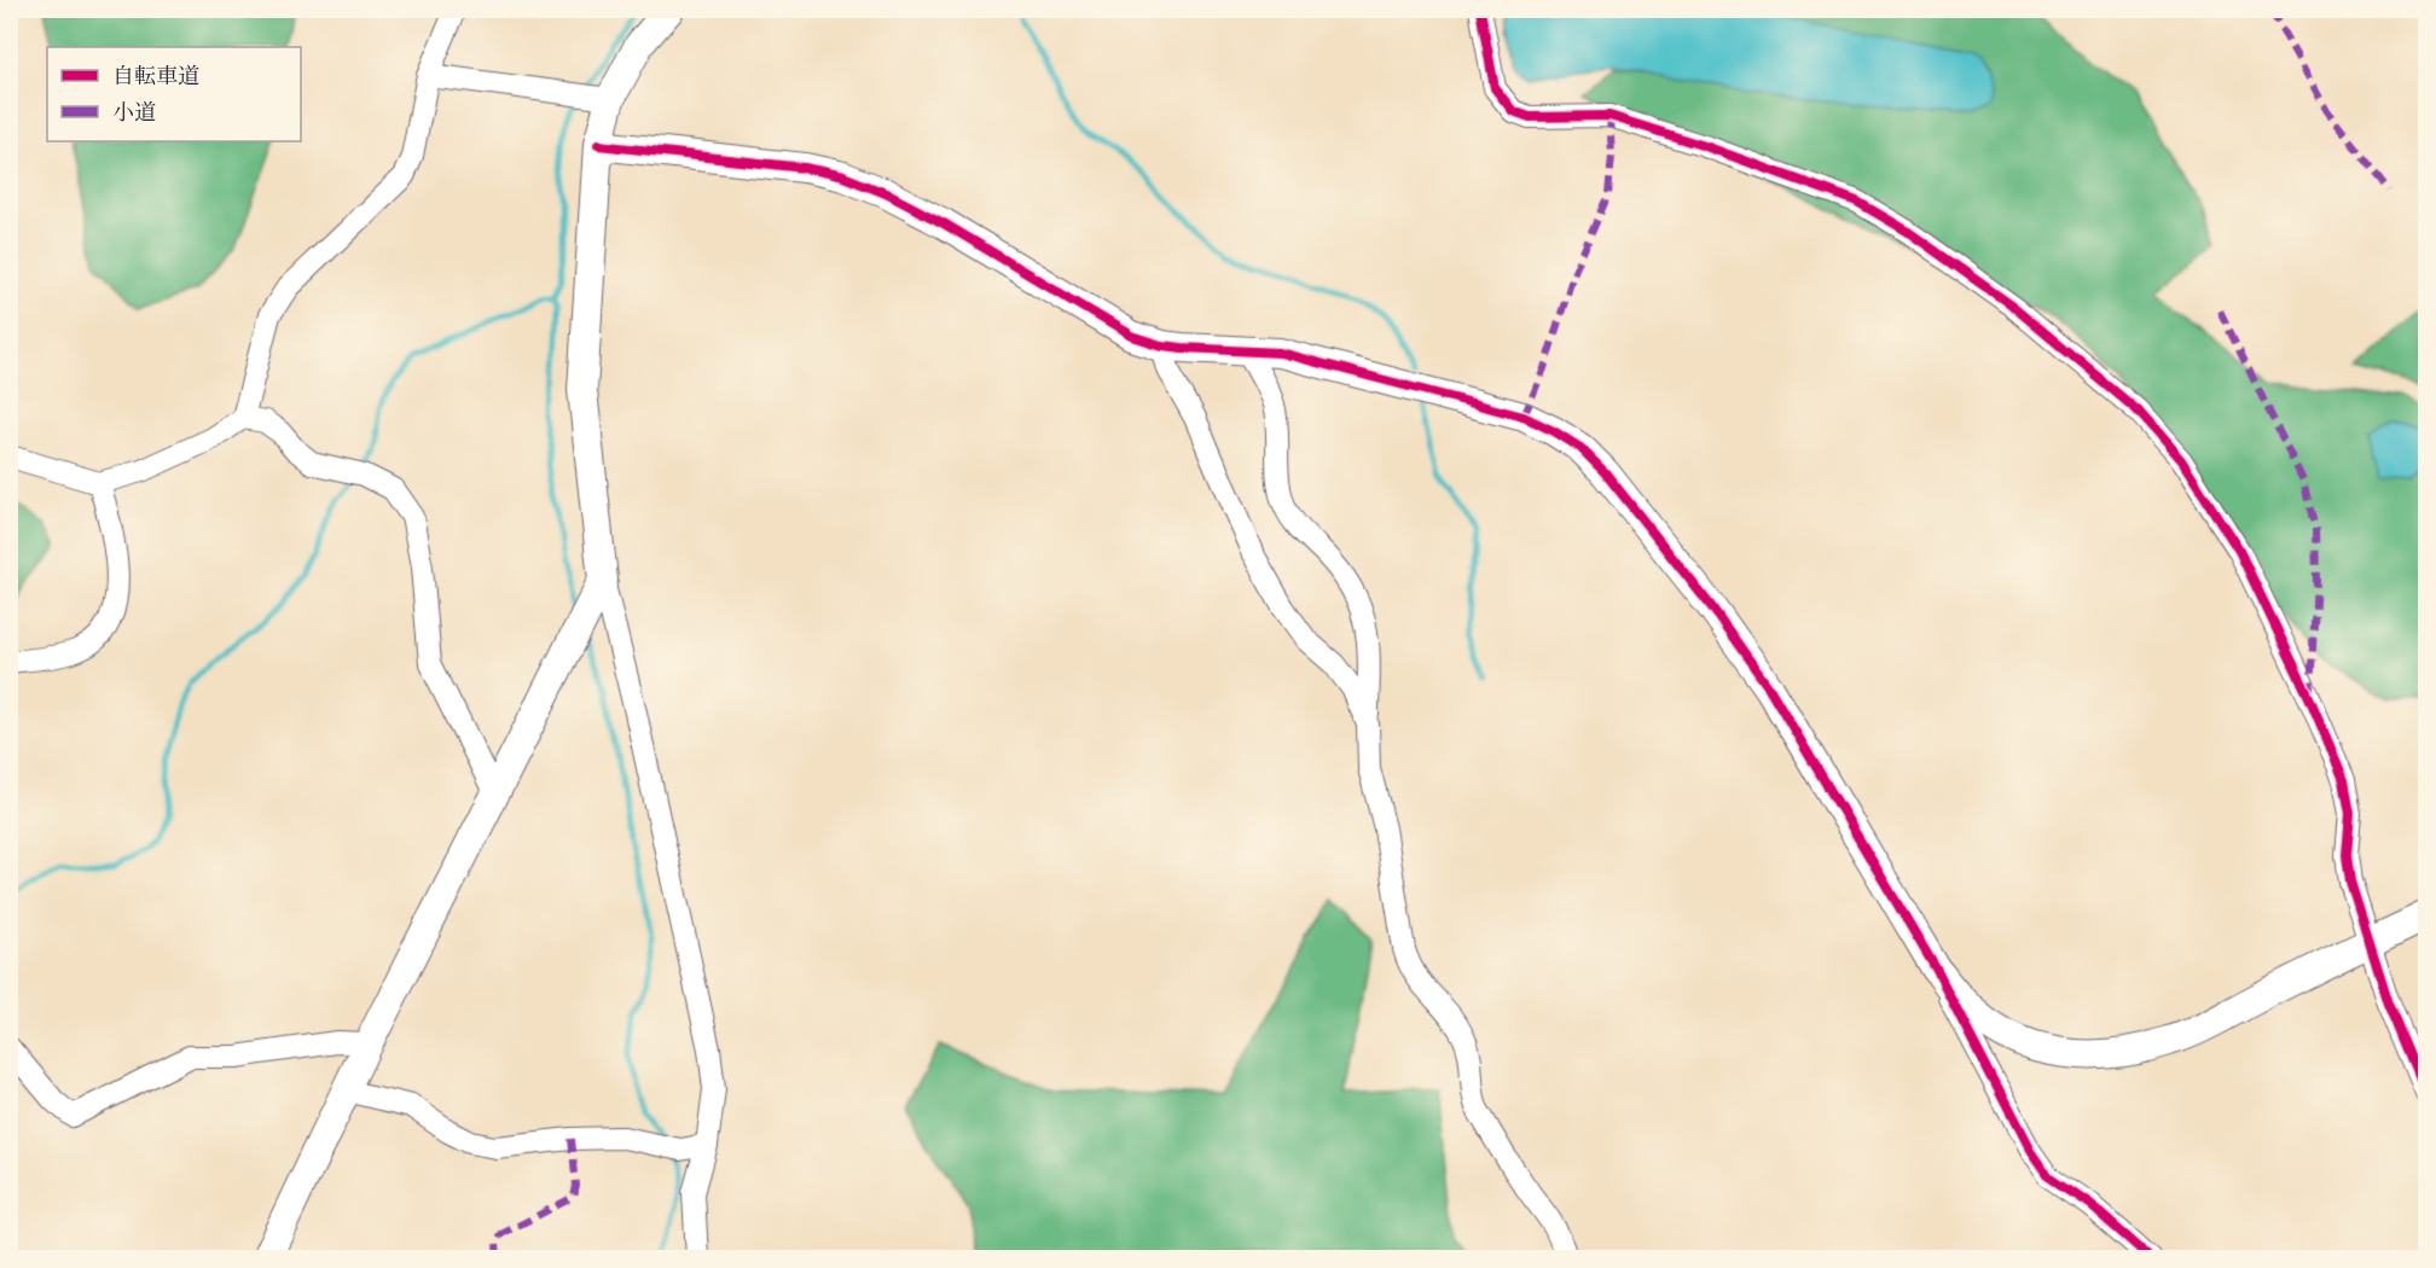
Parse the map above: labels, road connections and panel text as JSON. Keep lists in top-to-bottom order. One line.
{"legend":["自転車道","小道"]}
